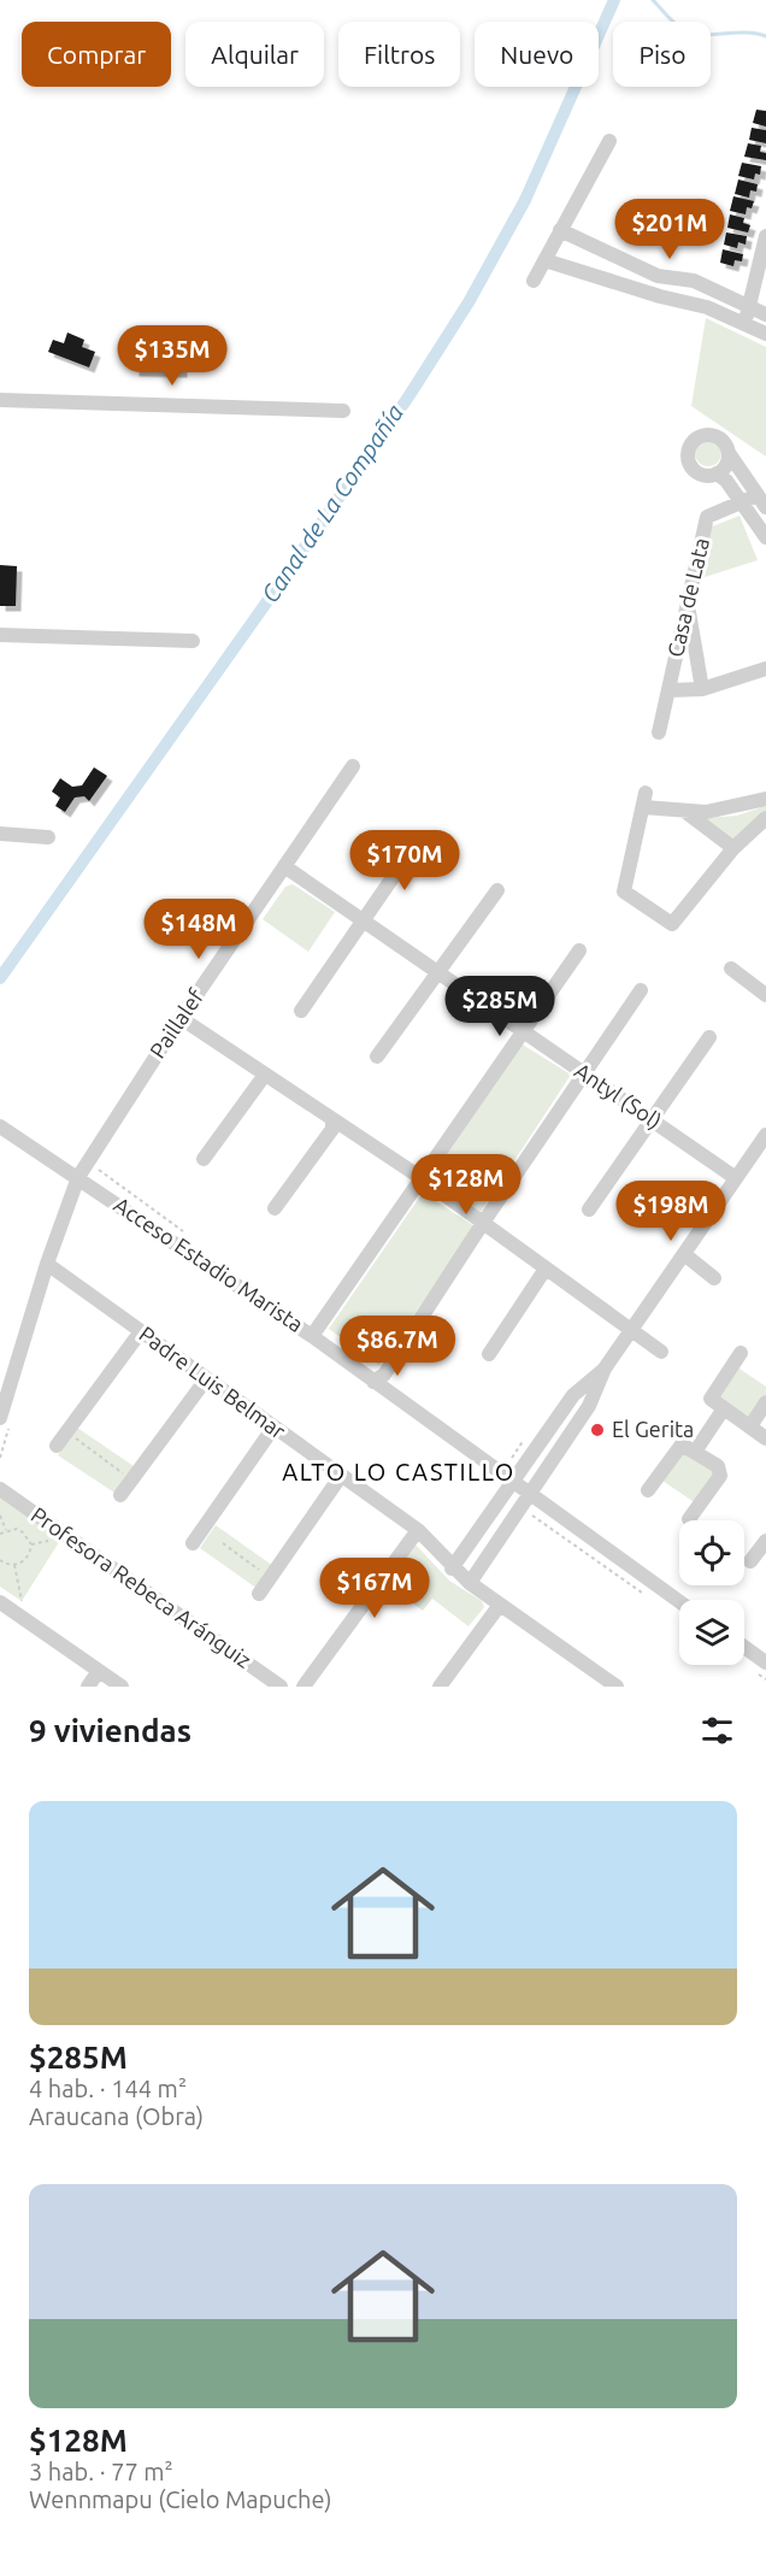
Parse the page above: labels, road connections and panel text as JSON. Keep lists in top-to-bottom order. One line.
{"streets":{"street":["Casa de Lata","Paillalef","Antyl (Sol)","Acceso Estadio Marista","Padre Luis Belmar","Profesora Rebeca Aránguiz"]},"crossings":[["Paillalef","Antyl (Sol)"],["Paillalef","Acceso Estadio Marista"],["Paillalef","Padre Luis Belmar"]],"districts":["ALTO LO CASTILLO"],"water":["Canal de La Compañía"],"places":["El Gerita"],"page":{"chip":["Comprar","Alquilar","Filtros","Nuevo","Piso"],"price":["$201M","$135M","$170M","$148M","$285M","$128M","$198M","$86.7M","$167M"],"heading":"9 viviendas","list":[{"name":"$285M","note":"4 hab. · 144 m² · Araucana (Obra)"},{"name":"$128M","note":"3 hab. · 77 m² · Wennmapu (Cielo Mapuche)"}]}}
